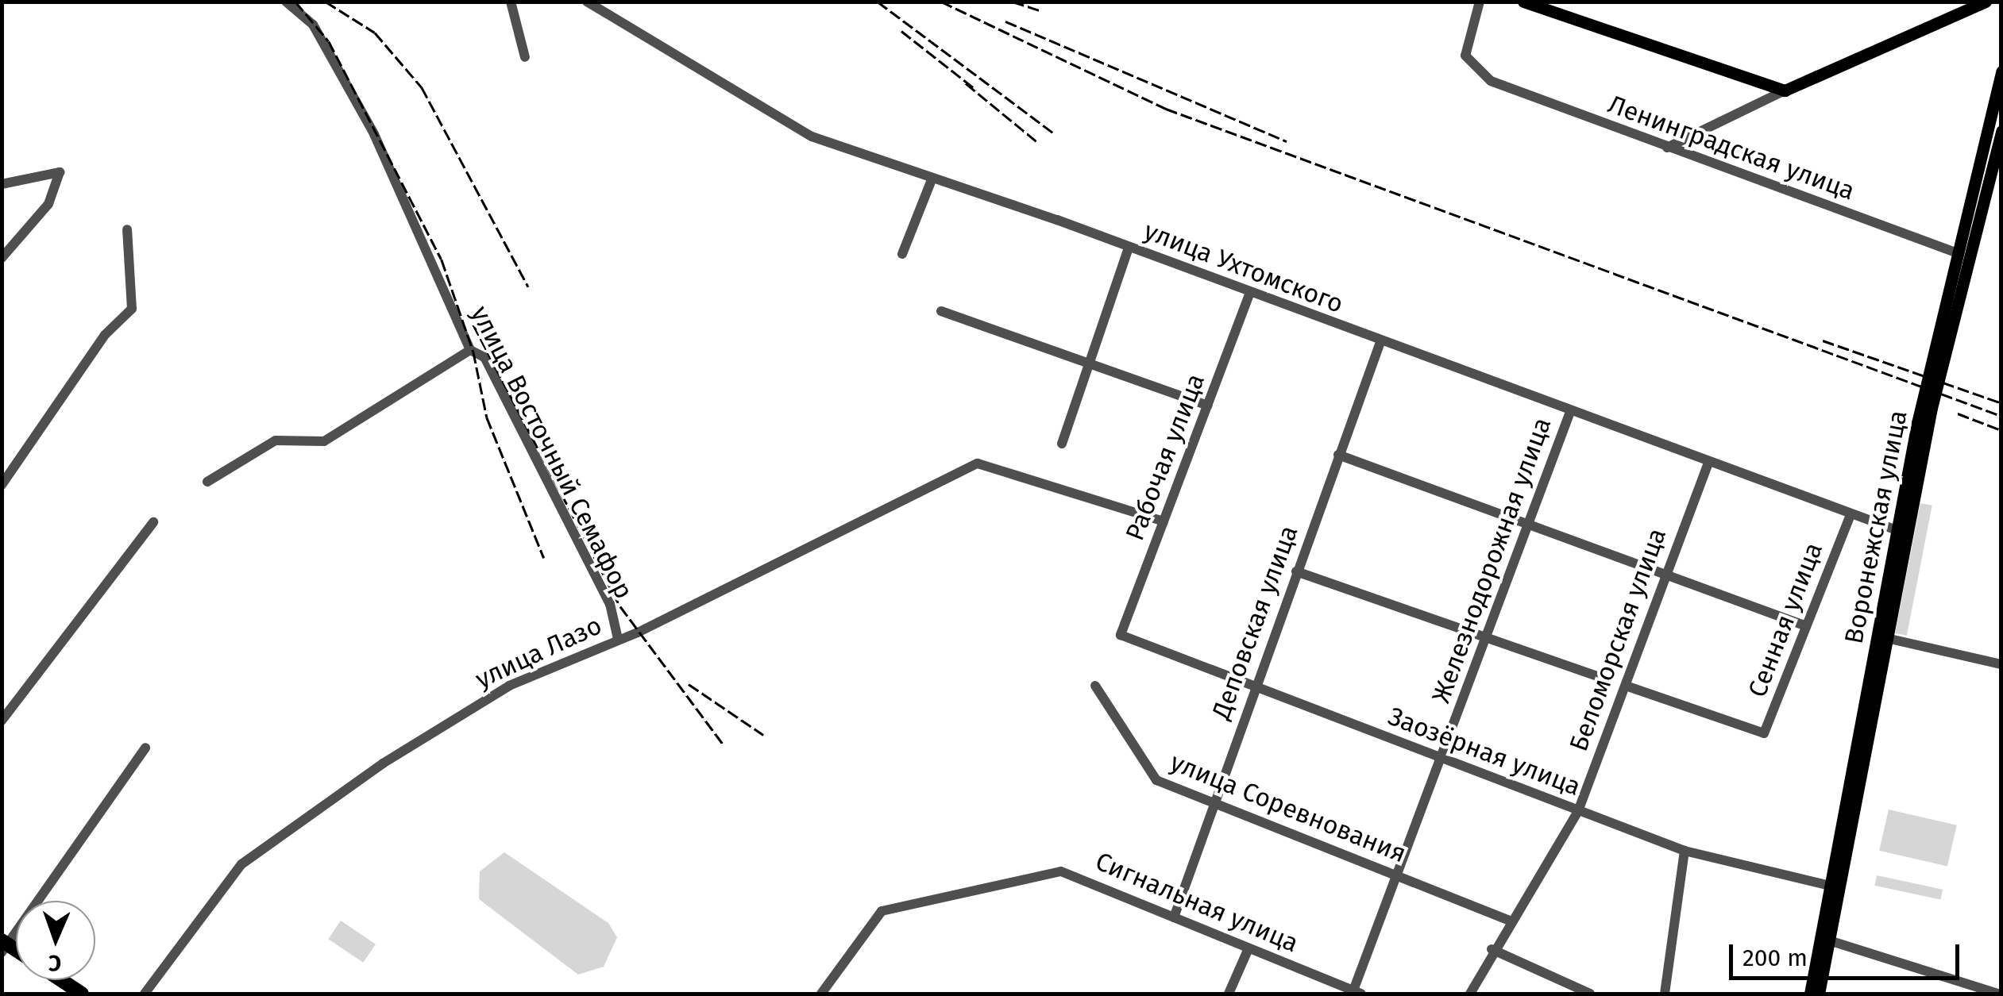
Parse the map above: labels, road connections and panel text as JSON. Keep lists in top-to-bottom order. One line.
{"streets":{"main road":["Воронежская улица"],"street":["Ленинградская улица","улица Ухтомского","улица Восточный Семафор","Рабочая улица","Железнодорожная улица","Сенная улица","Деповская улица","Беломорская улица","улица Лазо","Заозёрная улица","улица Соревнования","Сигнальная улица"]},"crossings":[["Ленинградская улица","Воронежская улица"],["улица Ухтомского","Рабочая улица"],["улица Ухтомского","Воронежская улица"],["улица Ухтомского","Железнодорожная улица"],["улица Ухтомского","Сенная улица"],["улица Ухтомского","Деповская улица"],["улица Ухтомского","Беломорская улица"],["улица Восточный Семафор","улица Лазо"],["Рабочая улица","улица Лазо"],["Рабочая улица","Заозёрная улица"],["Воронежская улица","Заозёрная улица"],["Железнодорожная улица","Заозёрная улица"],["Железнодорожная улица","улица Соревнования"],["Железнодорожная улица","Сигнальная улица"],["Сенная улица","Беломорская улица"],["Деповская улица","Заозёрная улица"],["Деповская улица","улица Соревнования"],["Деповская улица","Сигнальная улица"],["Беломорская улица","Заозёрная улица"],["Беломорская улица","улица Соревнования"]],"scale_bar":"200 m","north":"bottom"}
